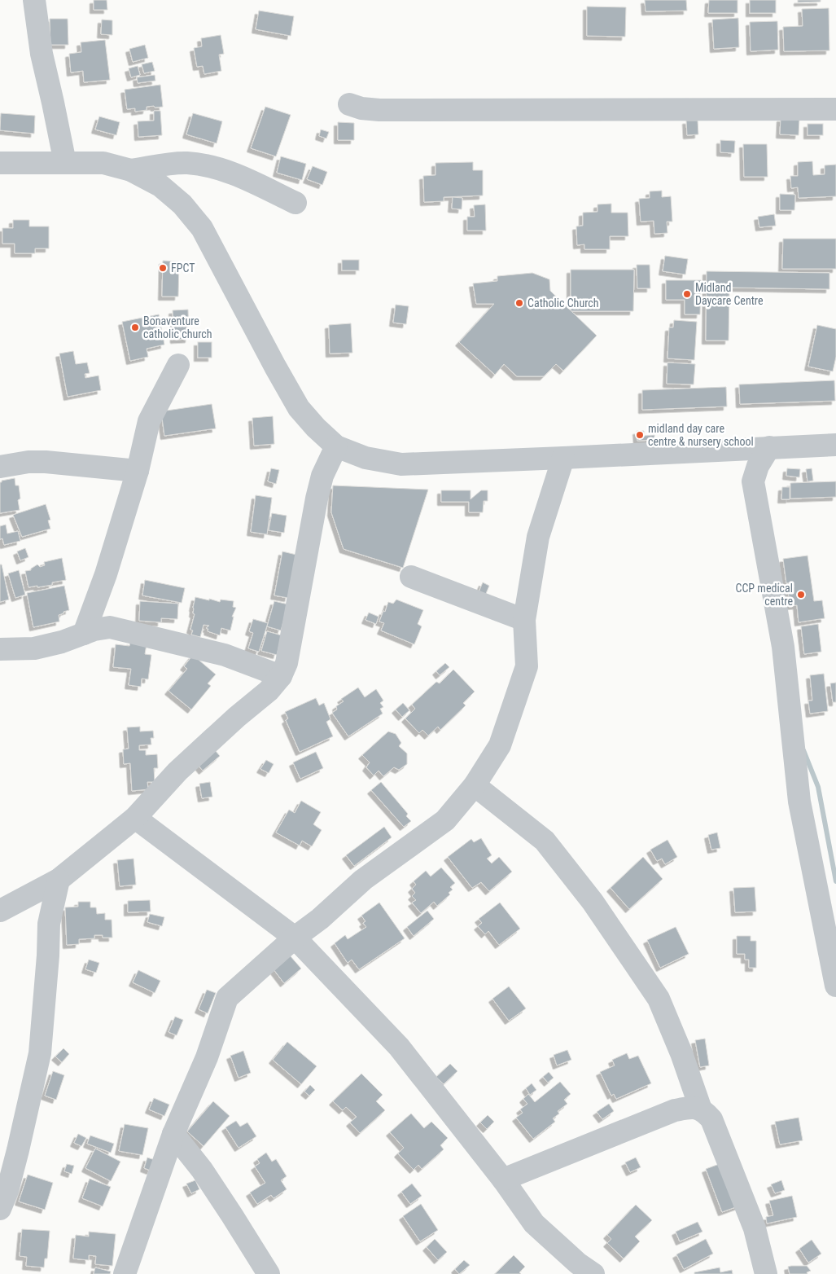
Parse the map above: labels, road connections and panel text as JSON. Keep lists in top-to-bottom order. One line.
{"places":["FPCT","Midland Daycare Centre","Catholic Church","Bonaventure catholic church","midland day care centre & nursery school","CCP medical centre"]}
